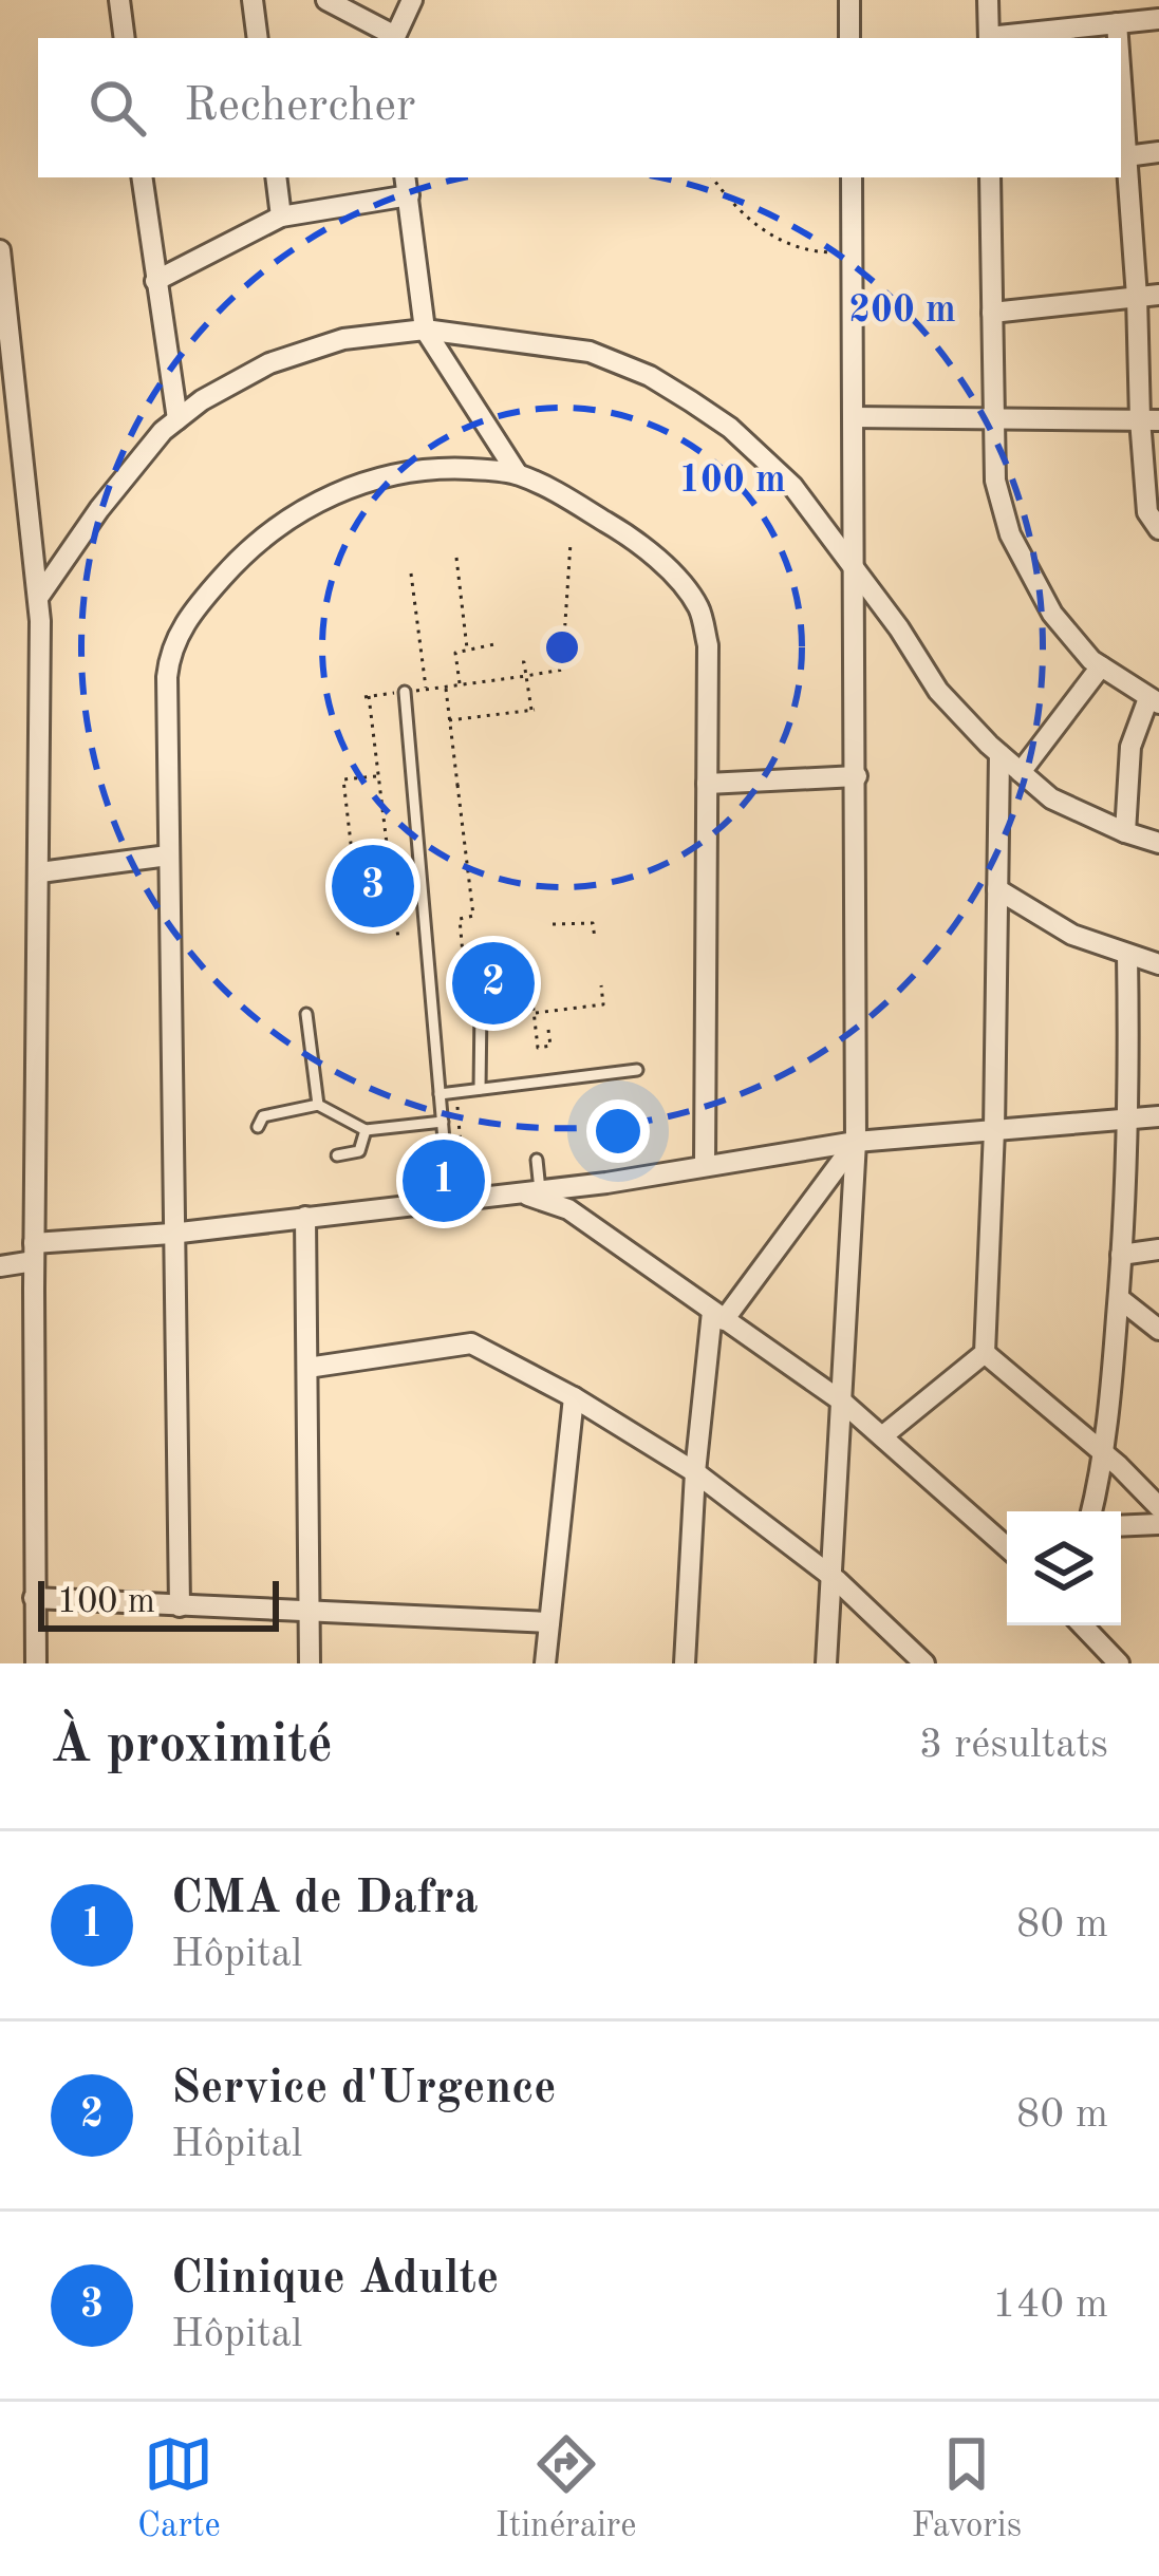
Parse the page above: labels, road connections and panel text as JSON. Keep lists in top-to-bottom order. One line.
{"scale_bar":"100 m","page":{"search":"Rechercher","pins":["3","2","1"],"scale":"100 m","heading":["À proximité","3 résultats"],"list":[{"mark":"1","name":"CMA de Dafra","note":"Hôpital","value":"80 m"},{"mark":"2","name":"Service d'Urgence","note":"Hôpital","value":"80 m"},{"mark":"3","name":"Clinique Adulte","note":"Hôpital","value":"140 m"}],"nav":["Carte","Itinéraire","Favoris"]},"rings":["200 m","100 m"]}
